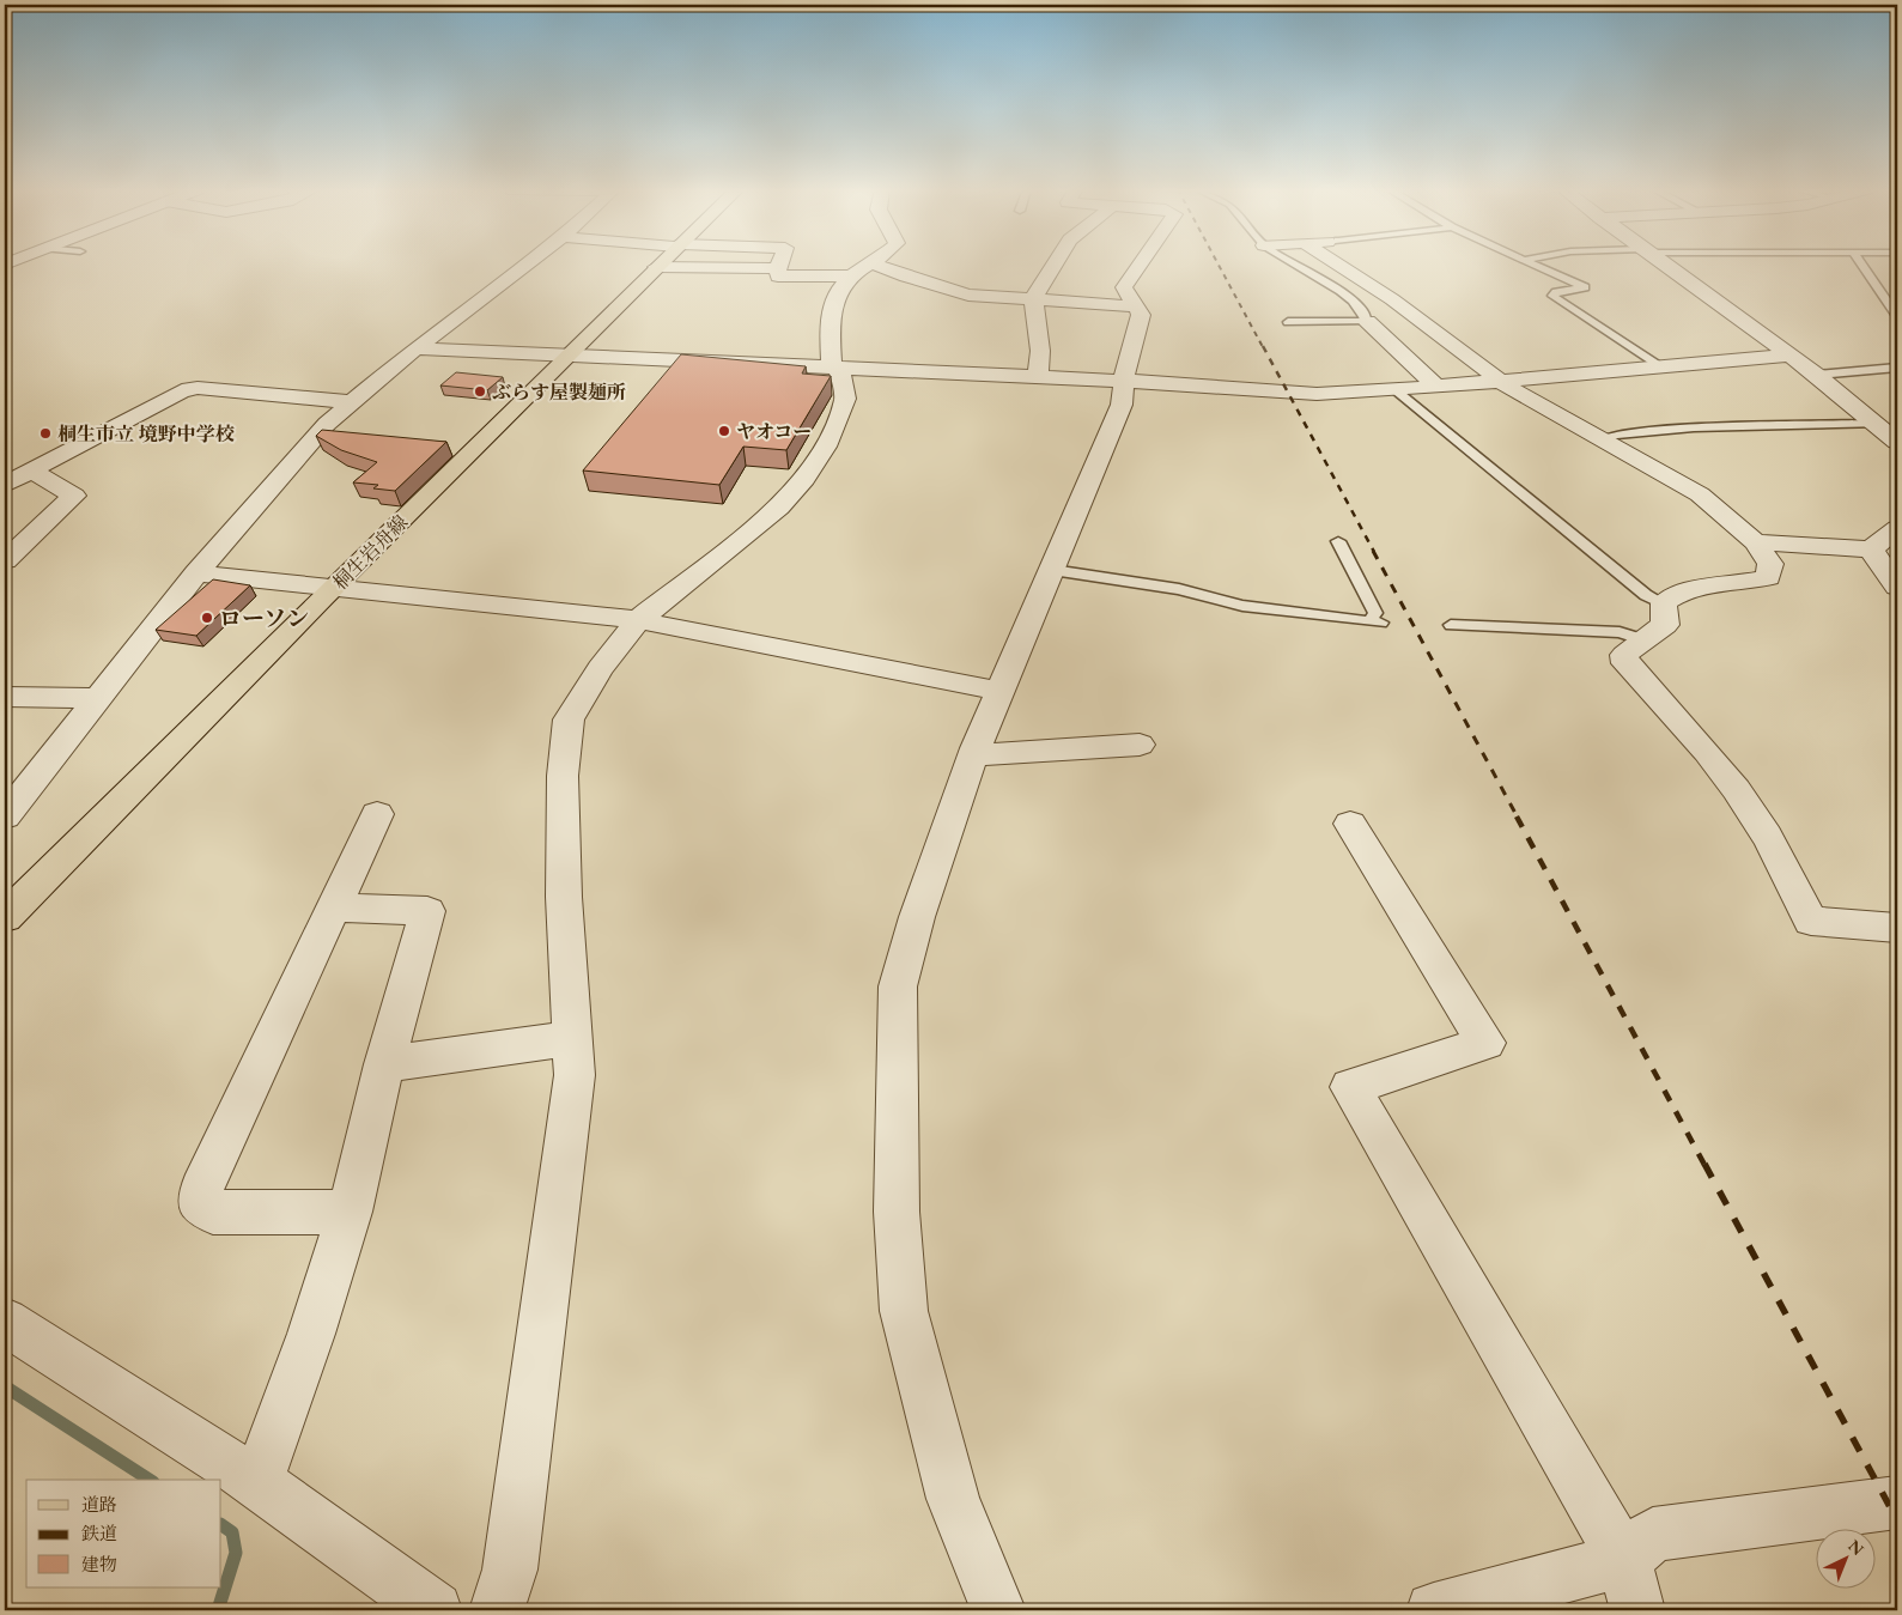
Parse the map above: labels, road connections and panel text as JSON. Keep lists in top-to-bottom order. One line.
{"streets":{"main road":["桐生岩舟線"]},"places":["ぶらす屋製麺所","ヤオコー","桐生市立 境野中学校","ローソン"],"legend":["道路","鉄道","建物"],"north":"top right"}
